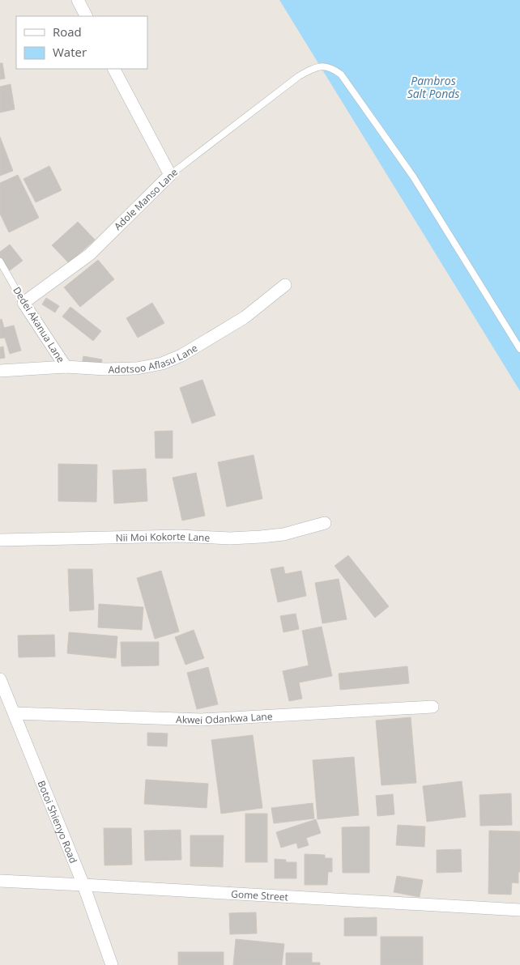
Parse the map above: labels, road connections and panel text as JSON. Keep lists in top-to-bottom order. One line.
{"streets":{"street":["Adole Manso Lane","Dedei Akanua Lane","Adotsoo Aflasu Lane","Nii Moi Kokorte Lane","Akwei Odankwa Lane","Botoi Shienyo Road","Gome Street"]},"crossings":[["Adole Manso Lane","Dedei Akanua Lane"],["Dedei Akanua Lane","Adotsoo Aflasu Lane"],["Akwei Odankwa Lane","Botoi Shienyo Road"],["Botoi Shienyo Road","Gome Street"]],"water":["Pambros Salt Ponds"],"legend":["Road","Water"]}
